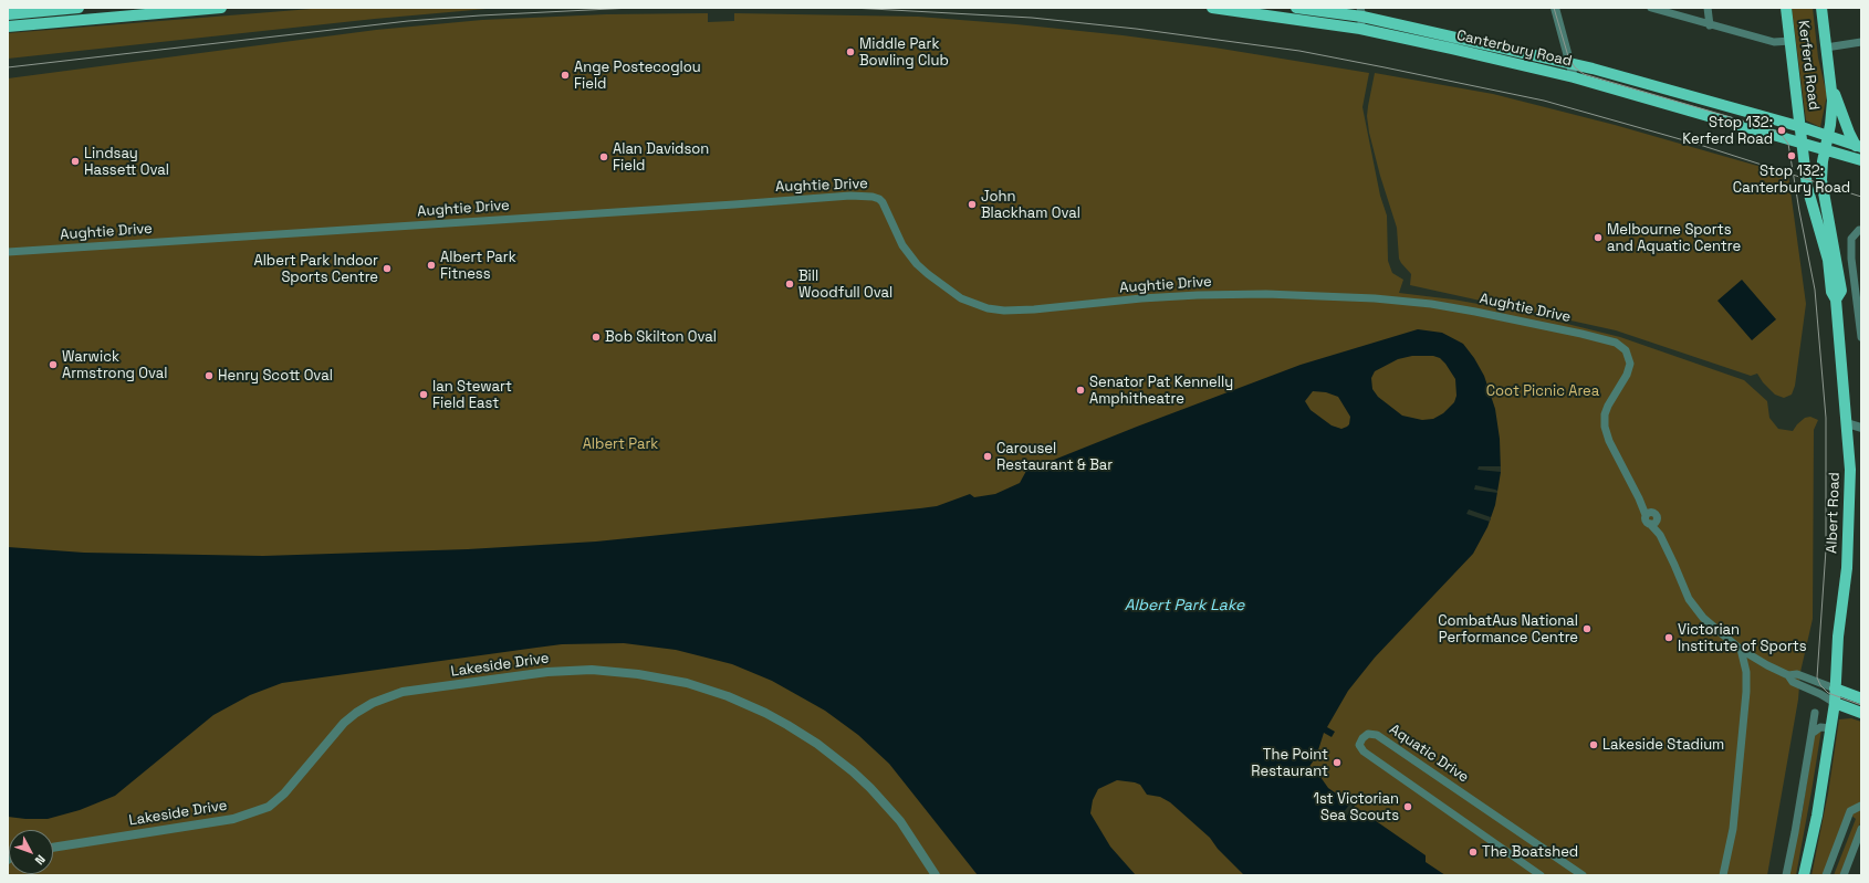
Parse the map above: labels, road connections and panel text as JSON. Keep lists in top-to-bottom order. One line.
{"streets":{"main road":["Canterbury Road","Kerferd Road","Albert Road"],"street":["Aughtie Drive","Lakeside Drive","Aquatic Drive"]},"crossings":[["Canterbury Road","Kerferd Road"],["Canterbury Road","Albert Road"],["Kerferd Road","Albert Road"]],"water":["Albert Park Lake"],"parks":["Coot Picnic Area","Albert Park"],"places":["Middle Park Bowling Club","Ange Postecoglou Field","Stop 132: Kerferd Road","Stop 132: Canterbury Road","Alan Davidson Field","Lindsay Hassett Oval","John Blackham Oval","Melbourne Sports and Aquatic Centre","Albert Park Fitness","Albert Park Indoor Sports Centre","Bill Woodfull Oval","Bob Skilton Oval","Warwick Armstrong Oval","Henry Scott Oval","Senator Pat Kennelly Amphitheatre","Ian Stewart Field East","Carousel Restaurant & Bar","CombatAus National Performance Centre","Victorian Institute of Sports","Lakeside Stadium","The Point Restaurant","1st Victorian Sea Scouts","The Boatshed"],"north":"bottom right"}
